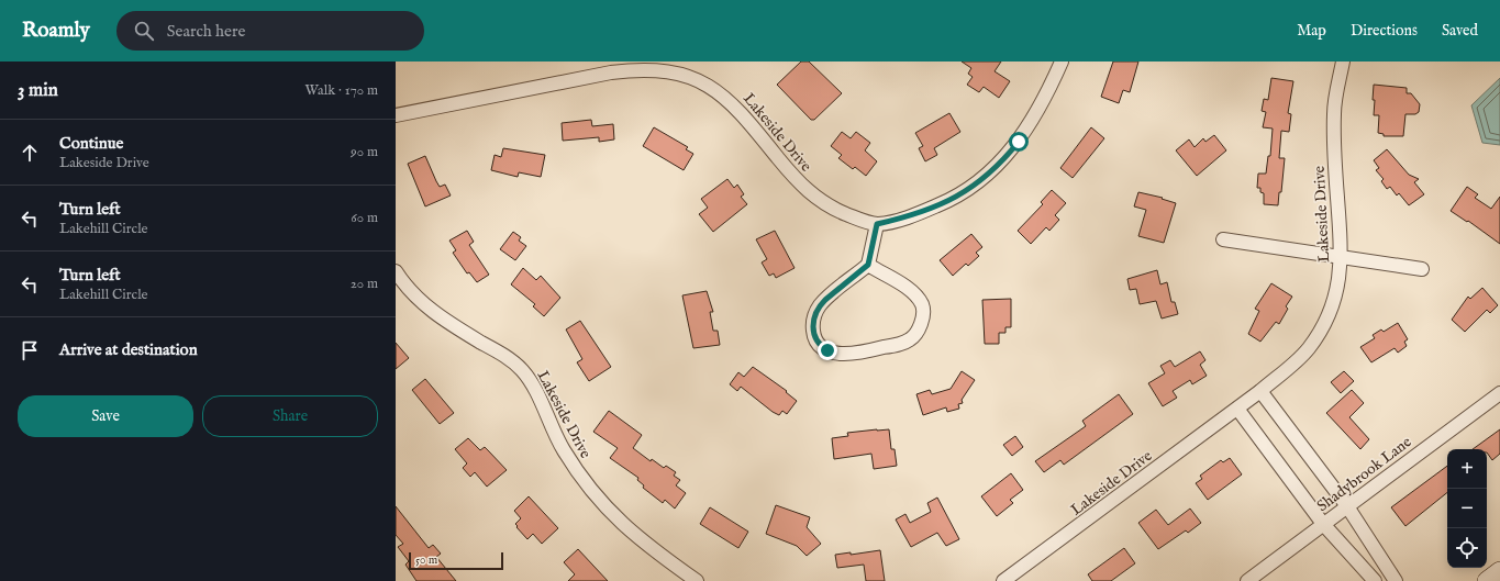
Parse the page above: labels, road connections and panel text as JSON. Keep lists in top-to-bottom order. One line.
{"streets":{"street":["Lakeside Drive","Shadybrook Lane"]},"scale_bar":"50 m","page":{"header":"Roamly","search":"Search here","nav":["Map","Directions","Saved"],"heading":["3 min","Walk · 170 m"],"list":[["Continue","Lakeside Drive","90 m"],["Turn left","Lakehill Circle","60 m"],["Turn left","Lakehill Circle","20 m"],"Arrive at destination"],"buttons":["Save","Share"],"map_buttons":["+","−"],"scale":"50 m"}}
